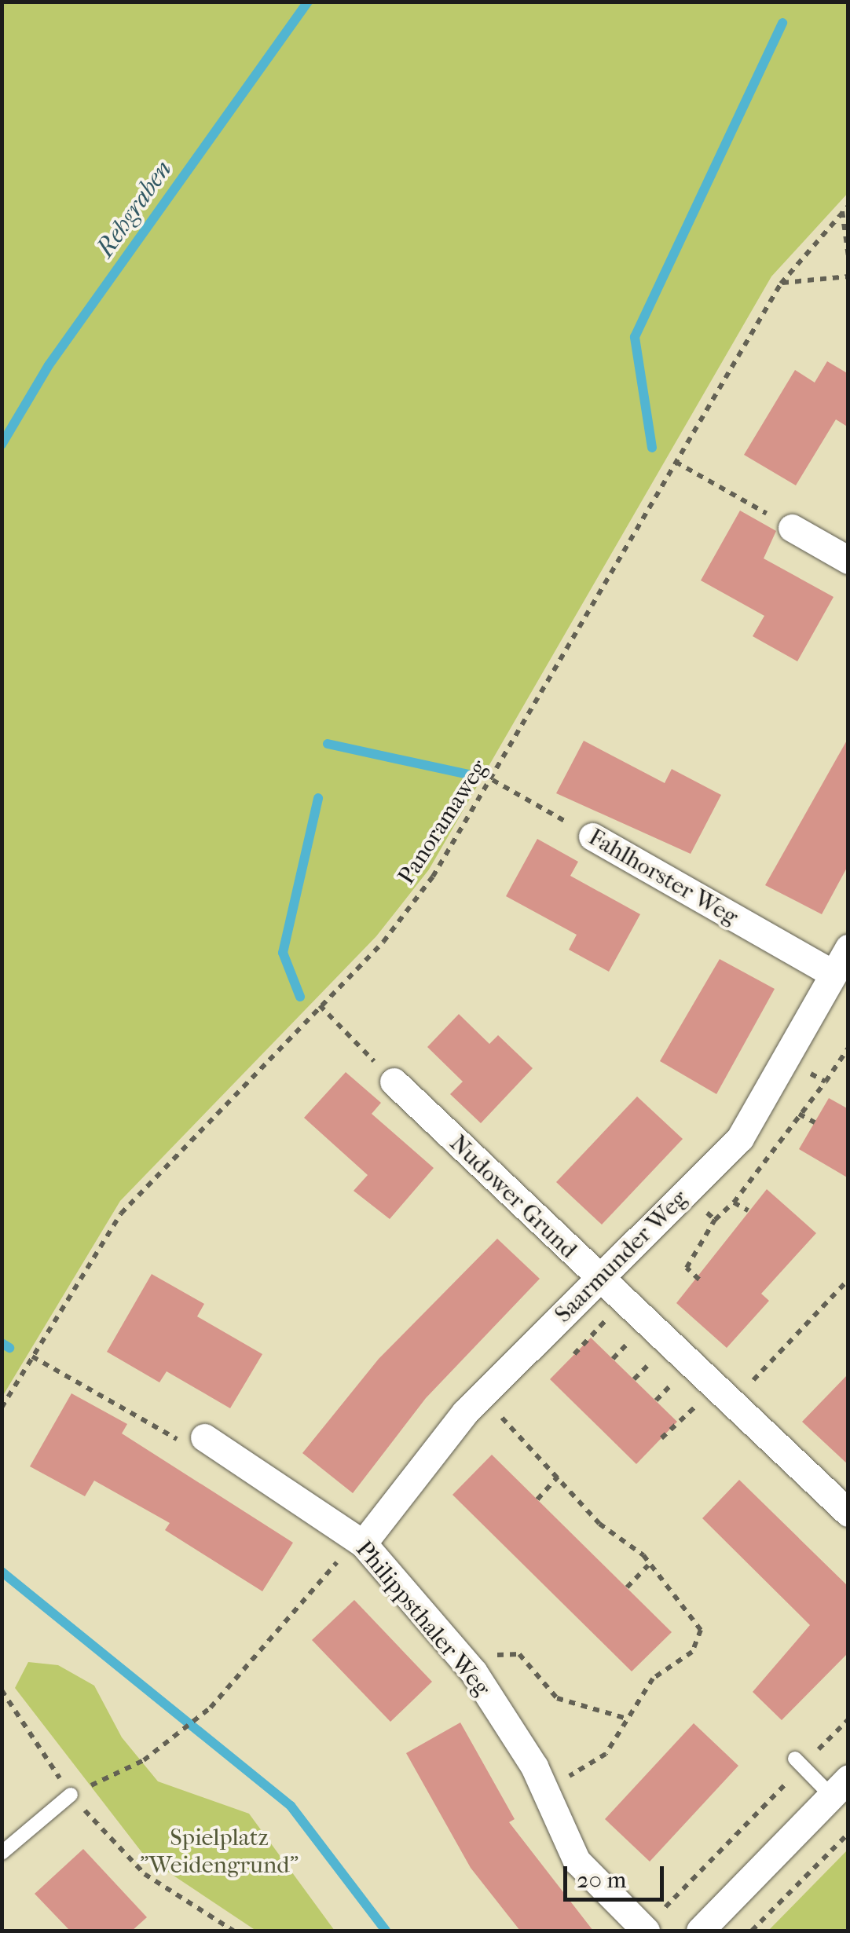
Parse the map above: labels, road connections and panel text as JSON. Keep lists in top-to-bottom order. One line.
{"streets":{"street":["Fahlhorster Weg","Nudower Grund","Saarmunder Weg","Philippsthaler Weg"],"path":["Panoramaweg"]},"crossings":[["Panoramaweg","Fahlhorster Weg"],["Fahlhorster Weg","Saarmunder Weg"],["Nudower Grund","Saarmunder Weg"],["Saarmunder Weg","Philippsthaler Weg"]],"water":["Rehgraben"],"parks":["Spielplatz \"Weidengrund\""],"scale_bar":"20 m"}
